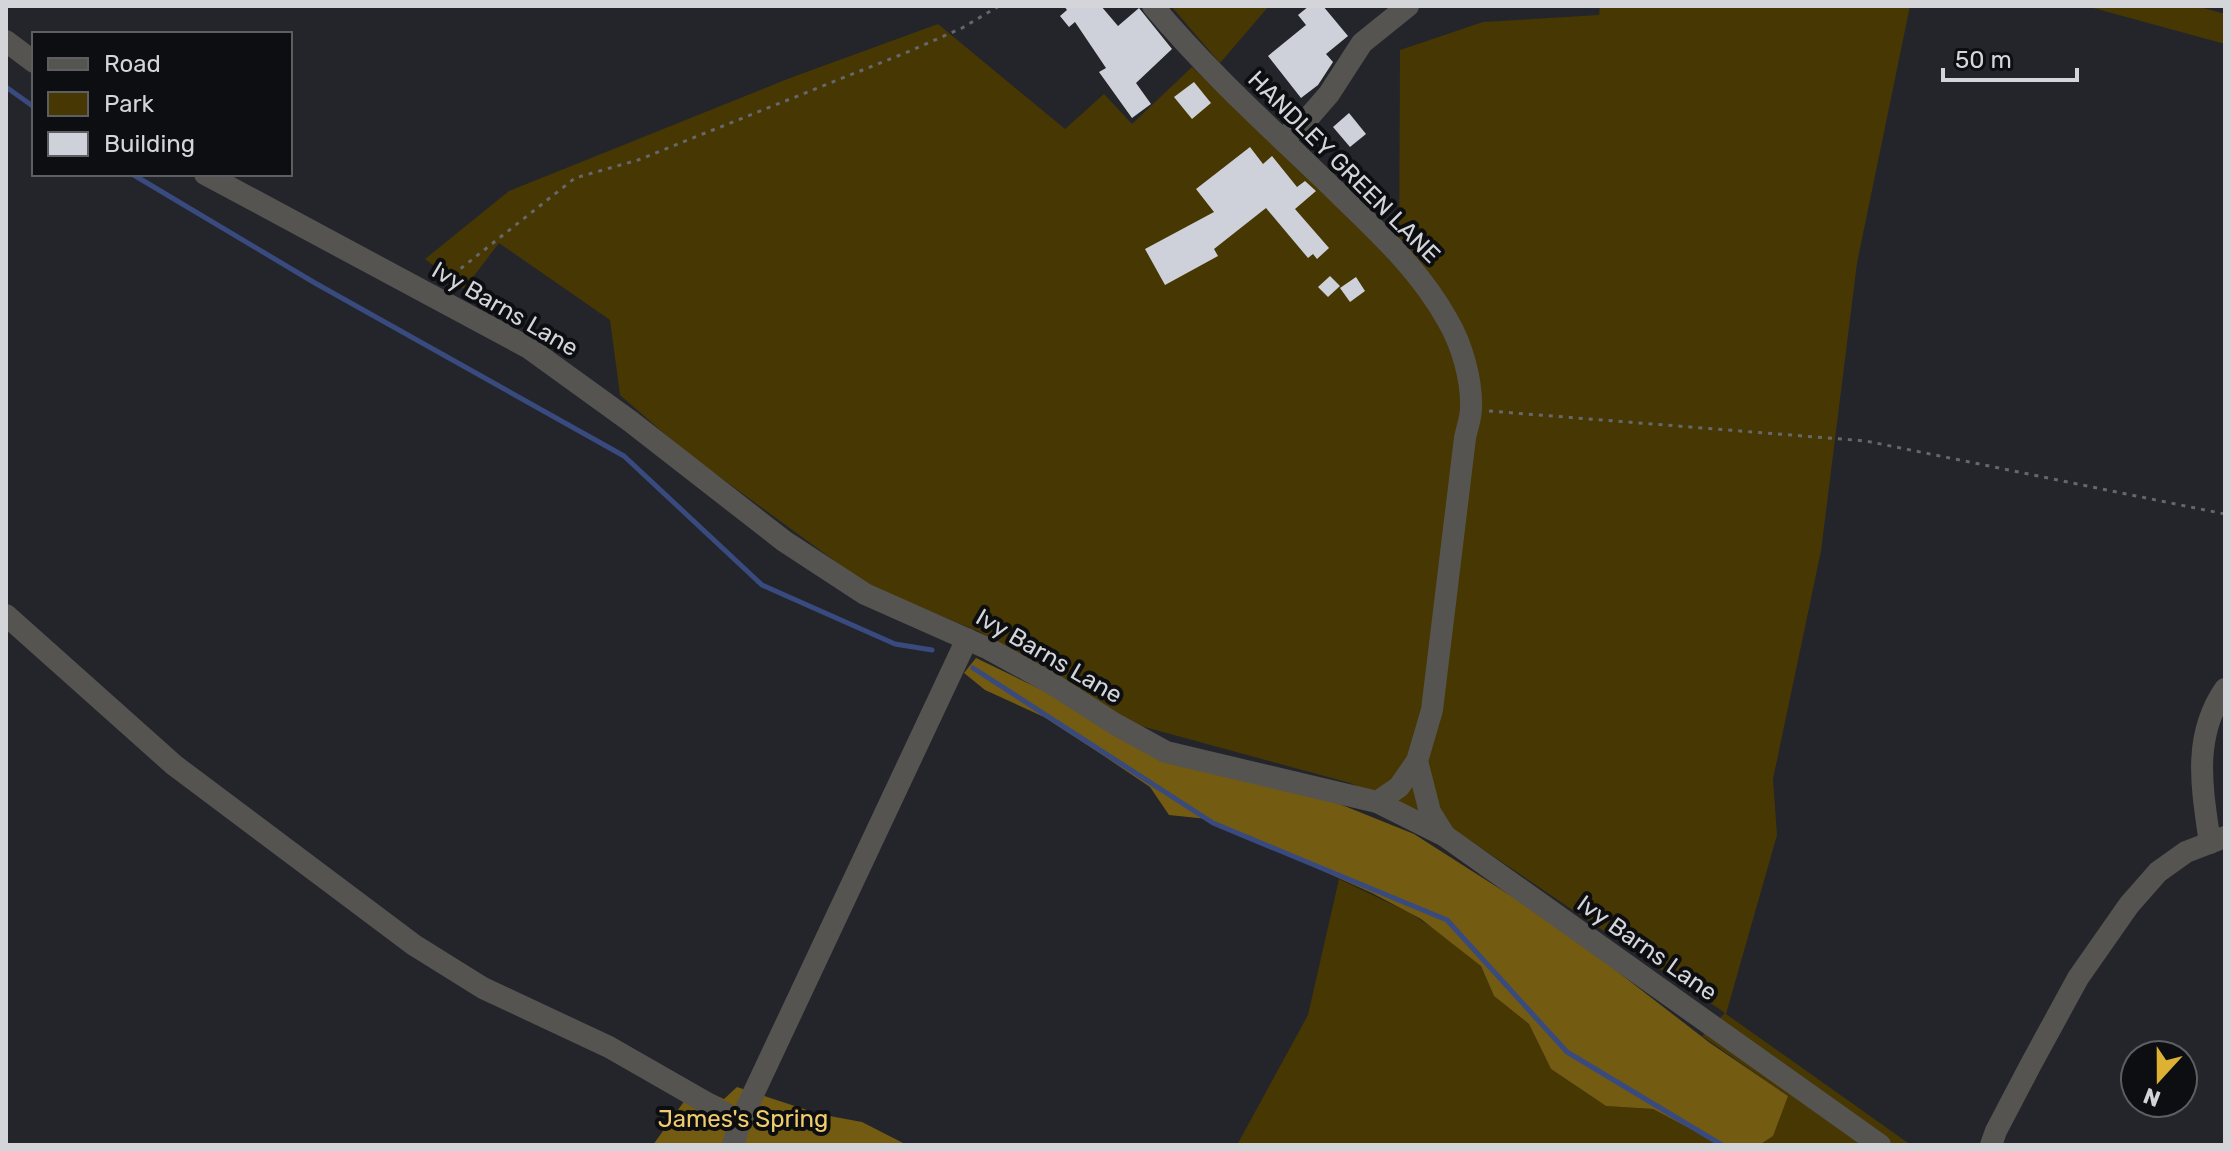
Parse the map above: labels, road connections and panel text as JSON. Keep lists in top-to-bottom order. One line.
{"streets":{"street":["HANDLEY GREEN LANE","Ivy Barns Lane"]},"crossings":[["HANDLEY GREEN LANE","Ivy Barns Lane"]],"parks":["James's Spring"],"legend":["Road","Park","Building"],"scale_bar":"50 m","north":"bottom"}
